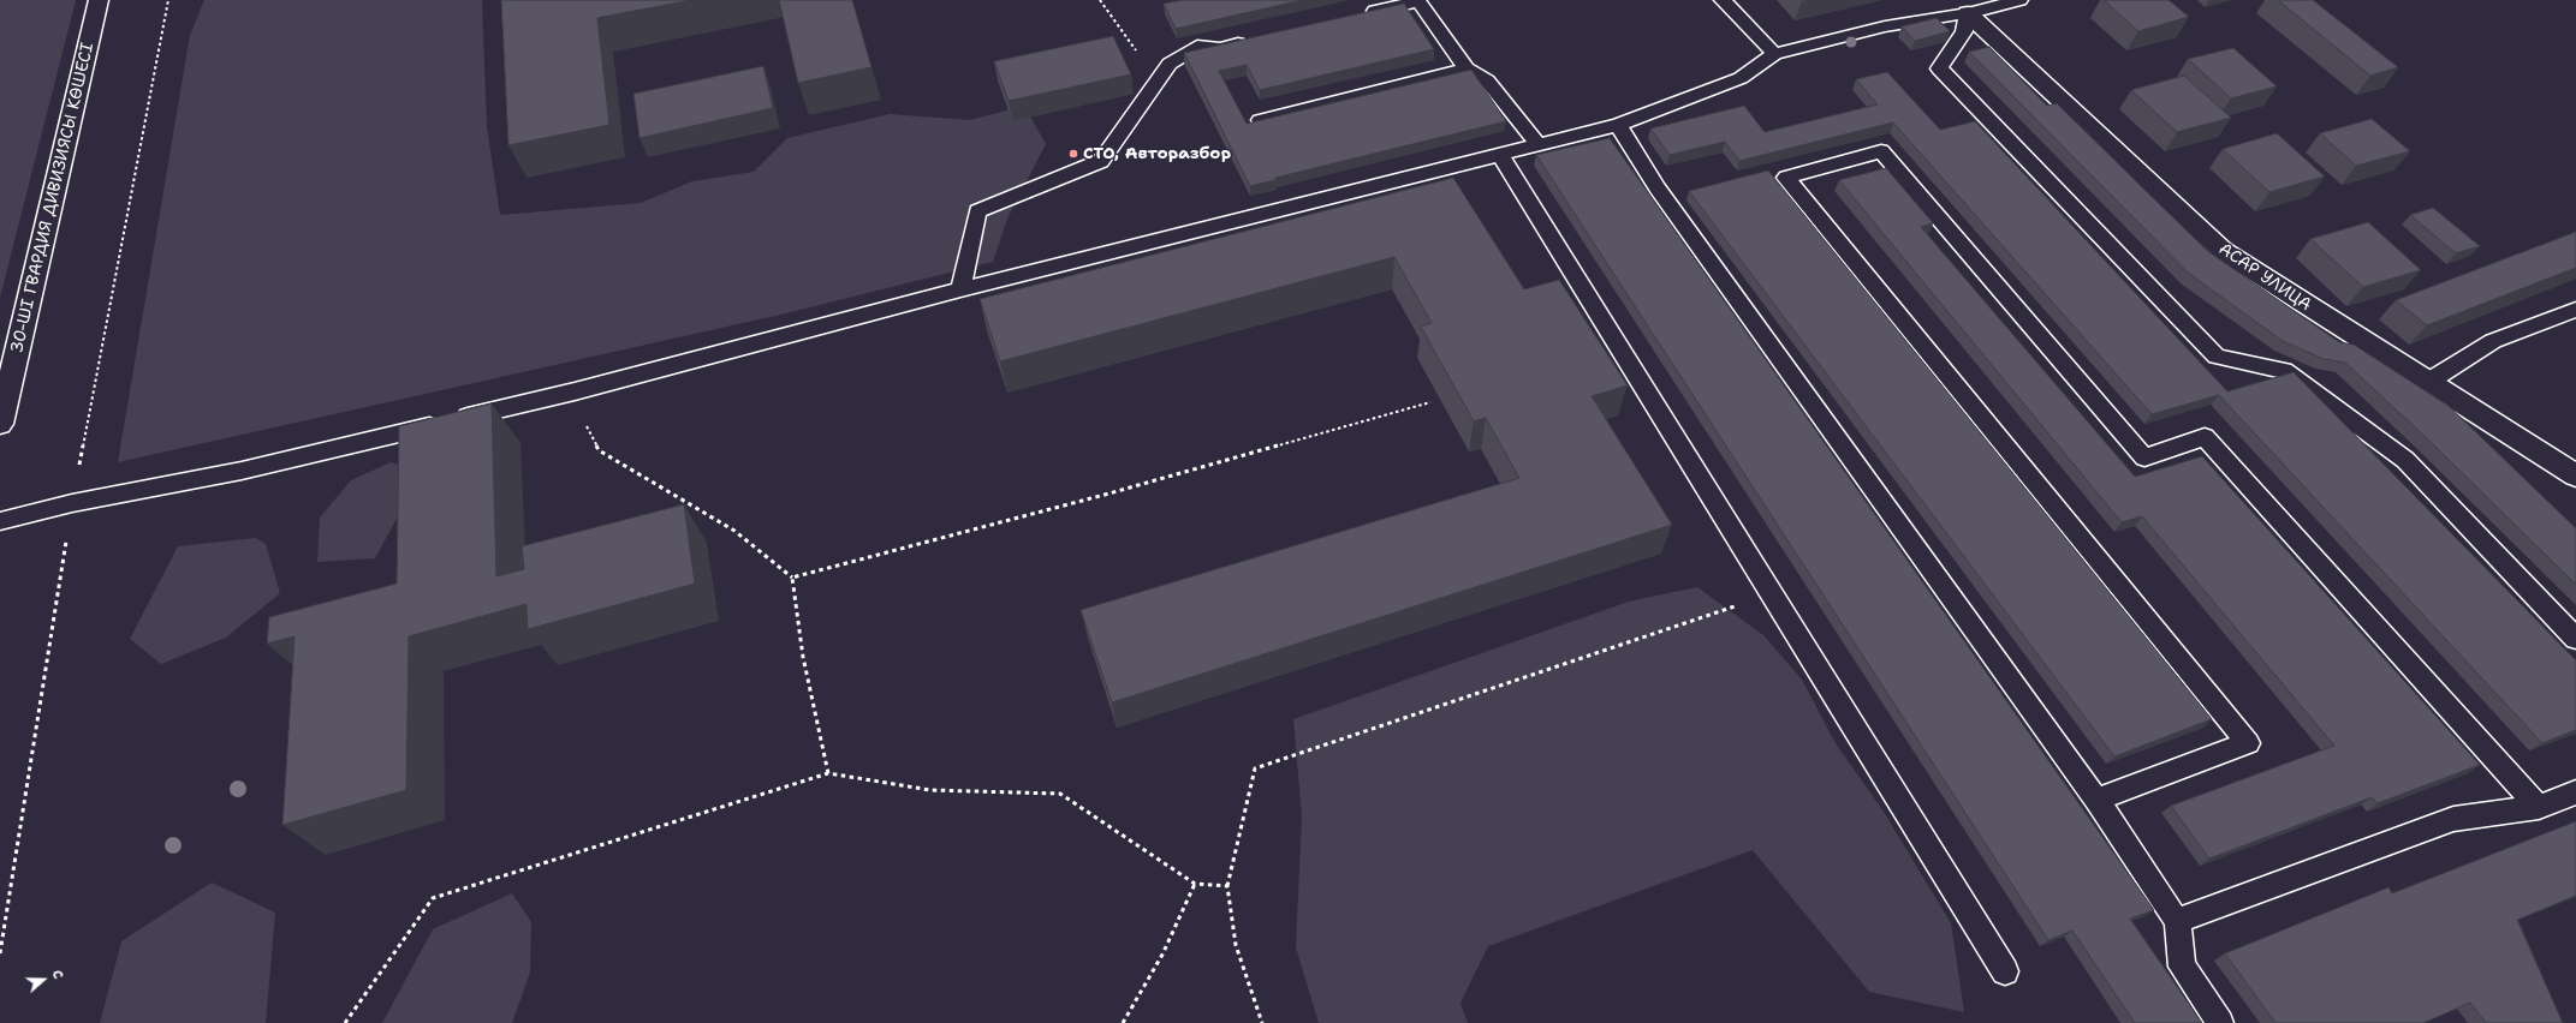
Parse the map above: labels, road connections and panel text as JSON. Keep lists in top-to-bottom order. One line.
{"streets":{"street":["30-ШІ ГВАРДИЯ ДИВИЗИЯСЫ КӨШЕСІ","АСАР УЛИЦА"]},"places":["СТО, Авторазбор"],"north":"right"}
